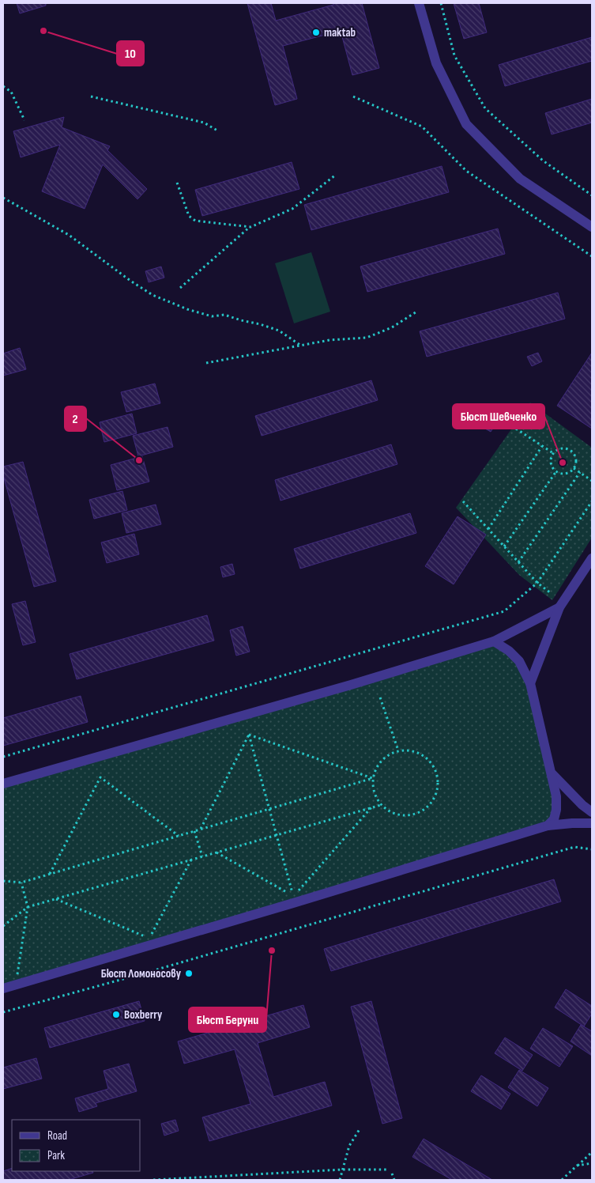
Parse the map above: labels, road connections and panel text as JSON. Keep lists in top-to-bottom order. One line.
{"places":["10","maktab","2","Бюст Шевченко","Бюст Беруни","Бюст Ломоносову","Boxberry"],"legend":["Road","Park"]}
